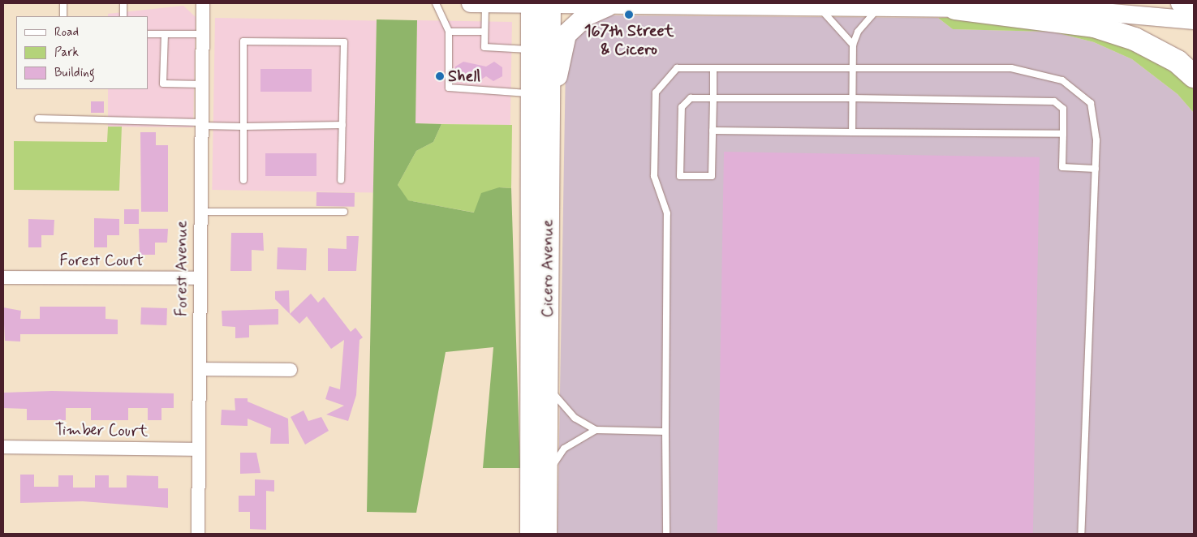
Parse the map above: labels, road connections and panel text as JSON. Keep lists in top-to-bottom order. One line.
{"streets":{"main road":["Cicero Avenue"],"street":["Forest Court","Forest Avenue","Timber Court"]},"crossings":[["Forest Court","Forest Avenue"],["Forest Avenue","Timber Court"]],"places":["167th Street & Cicero","Shell"],"legend":["Road","Park","Building"]}
